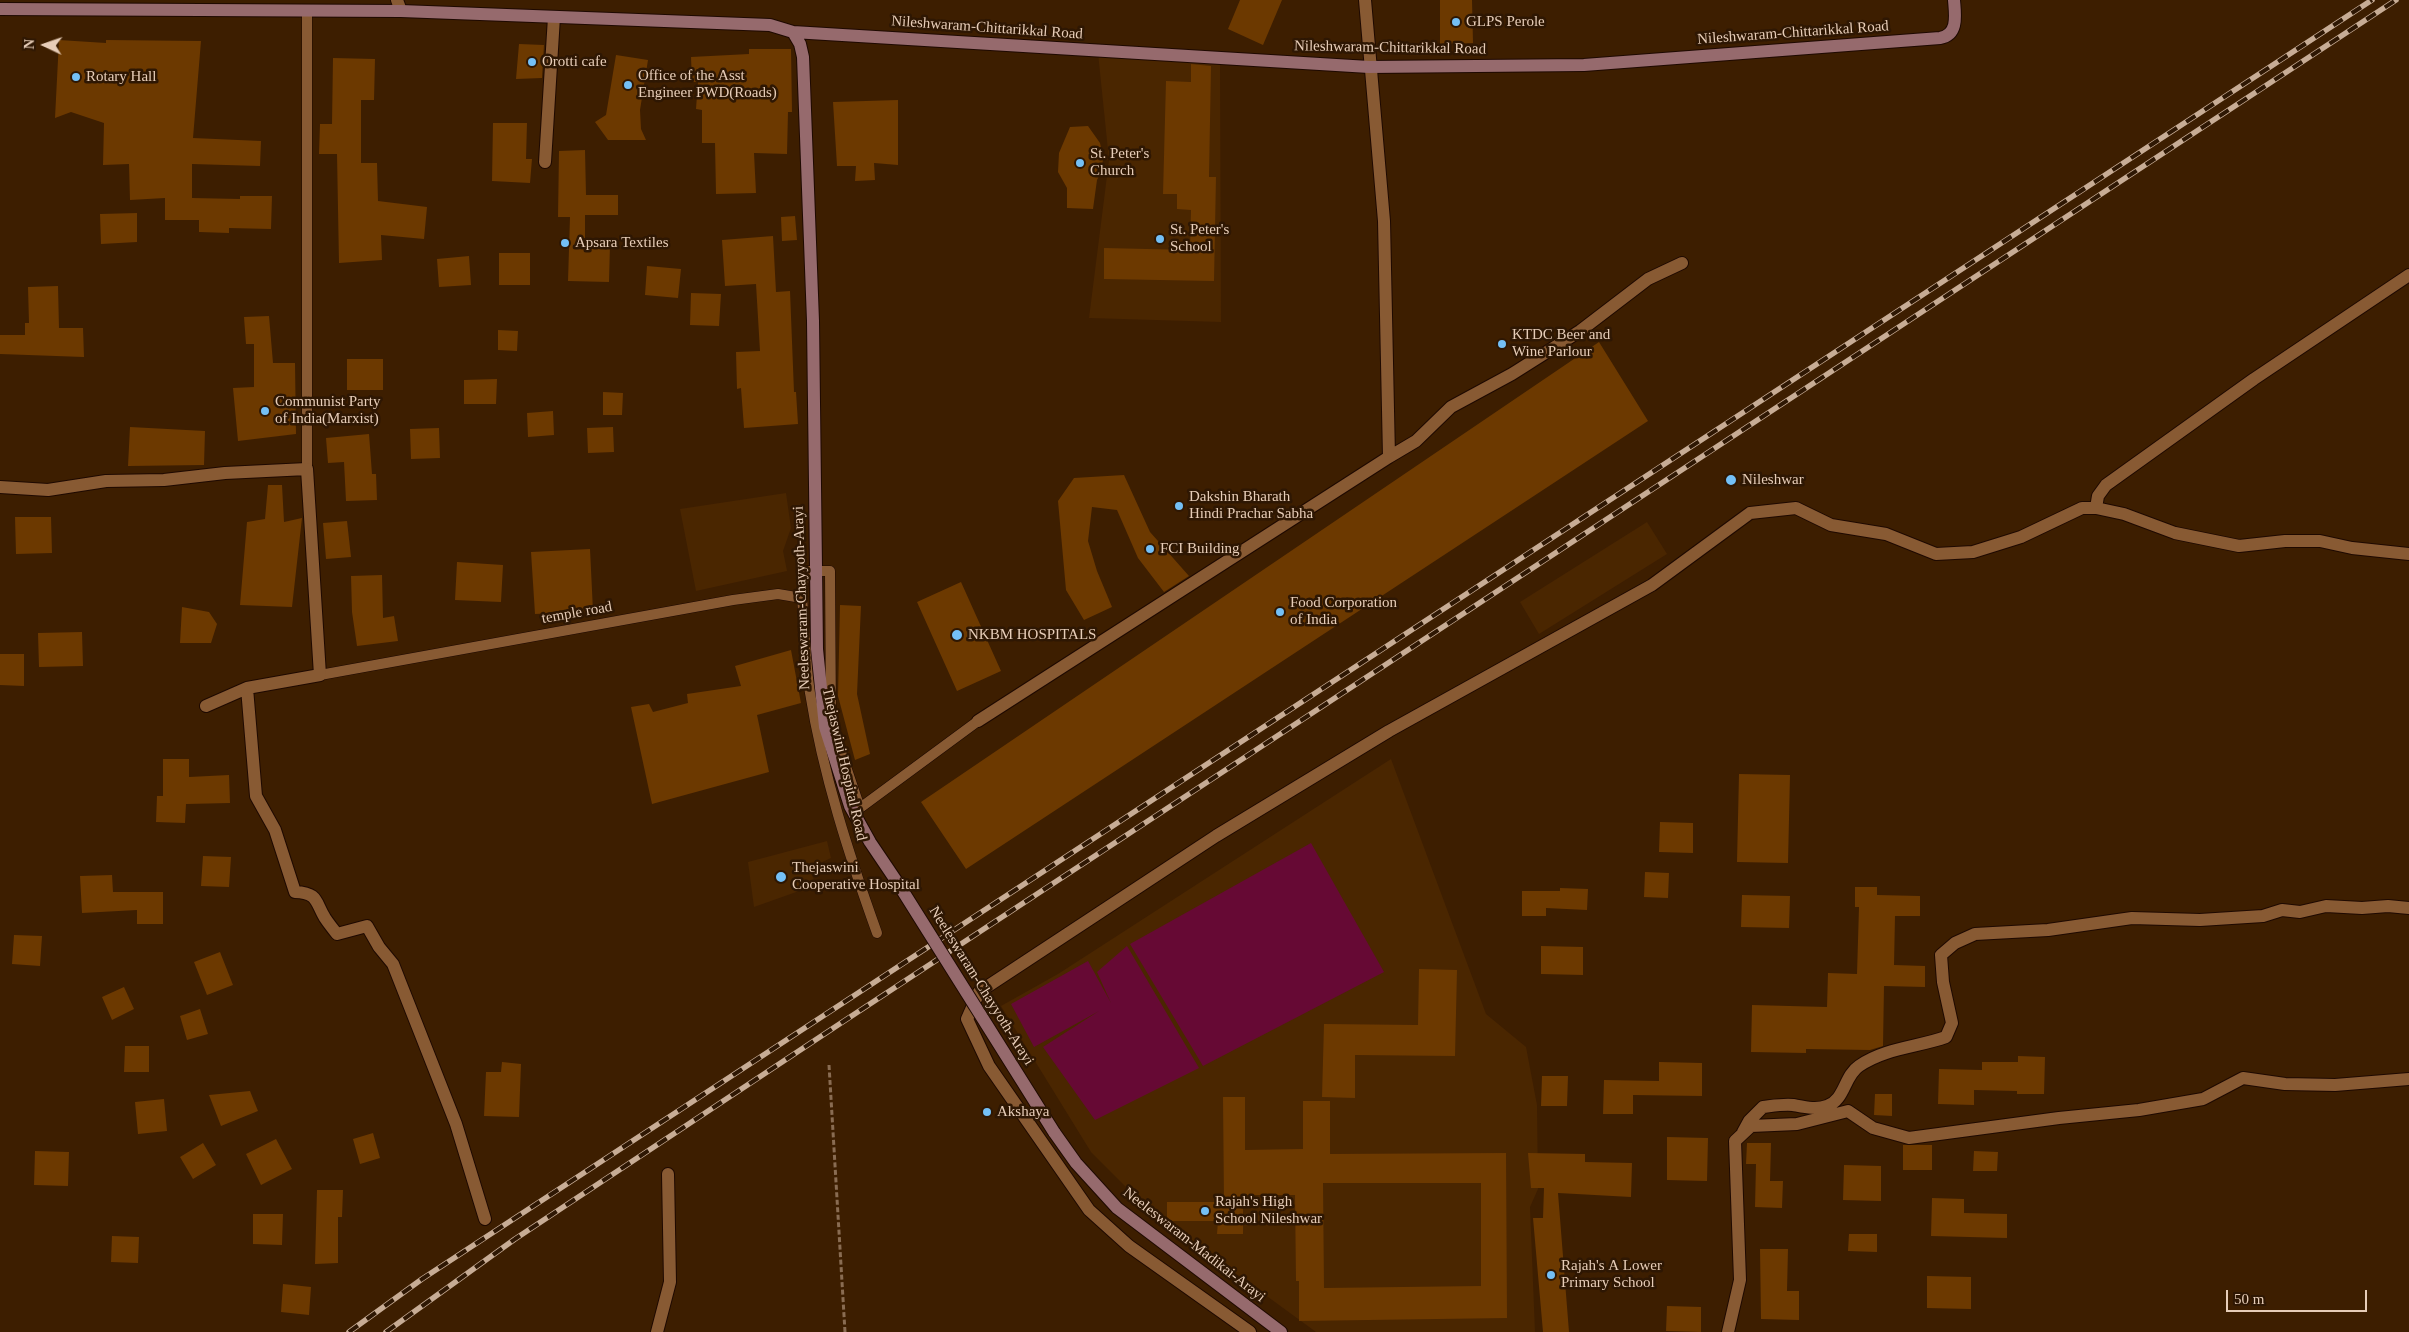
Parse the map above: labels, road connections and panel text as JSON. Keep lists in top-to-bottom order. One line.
{"streets":{"main road":["Nileshwaram-Chittarikkal Road","Neeleswaram-Chayyoth-Arayi","Neeleswaram-Madikai-Arayi"],"lane":["temple road","Thejaswini Hospital Road"]},"crossings":[["Nileshwaram-Chittarikkal Road","Neeleswaram-Chayyoth-Arayi"],["Neeleswaram-Chayyoth-Arayi","Neeleswaram-Madikai-Arayi"],["temple road","Thejaswini Hospital Road"]],"places":["GLPS Perole","Orotti cafe","Rotary Hall","Office of the Asst Engineer PWD(Roads)","St. Peter's Church","St. Peter's School","Apsara Textiles","KTDC Beer and Wine Parlour","Communist Party of India(Marxist)","Nileshwar","Dakshin Bharath Hindi Prachar Sabha","FCI Building","Food Corporation of India","NKBM HOSPITALS","Thejaswini Cooperative Hospital","Akshaya","Rajah's High School Nileshwar","Rajah's A Lower Primary School"],"scale_bar":"50 m","north":"left"}
